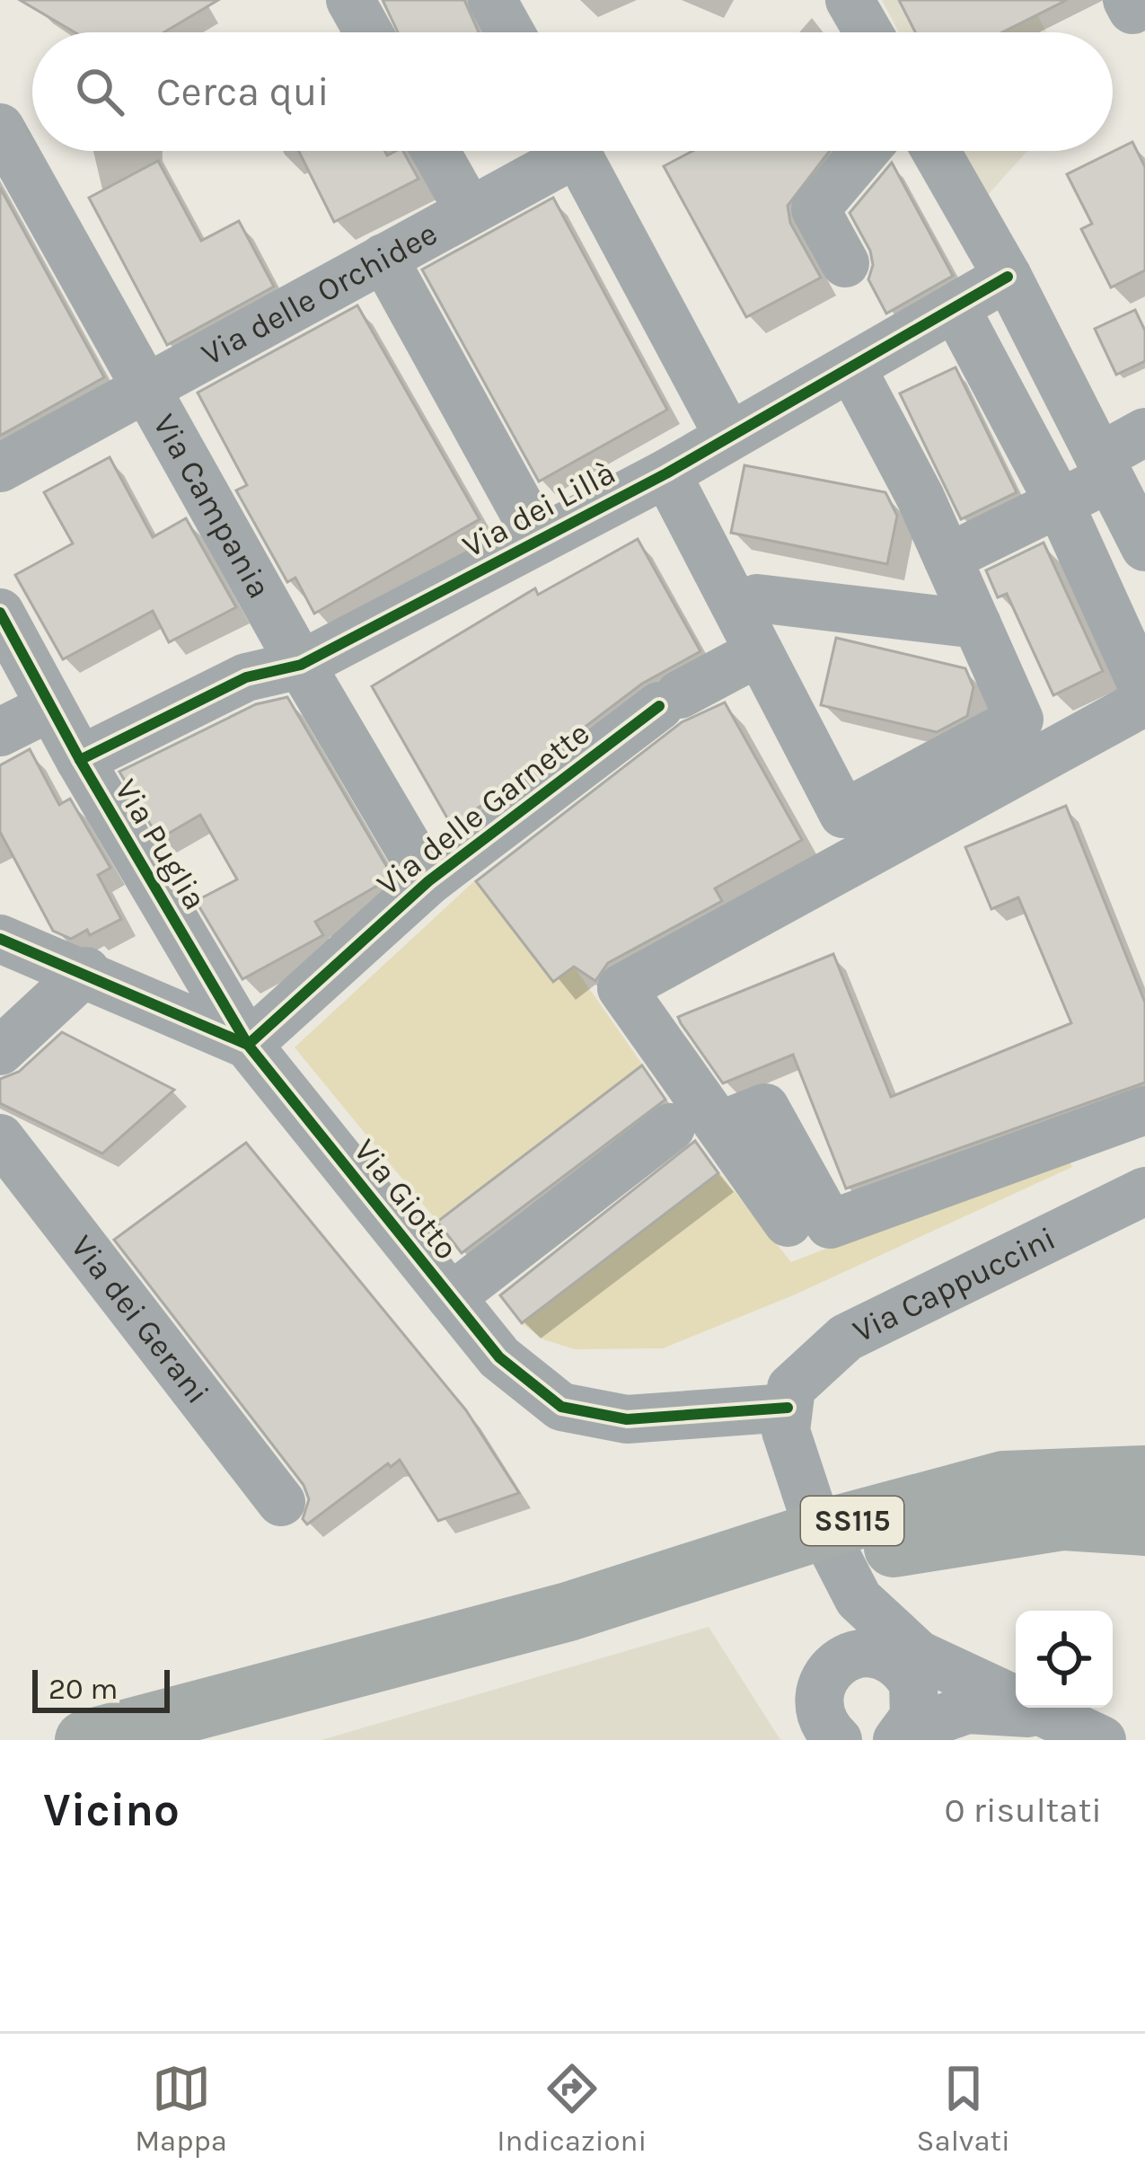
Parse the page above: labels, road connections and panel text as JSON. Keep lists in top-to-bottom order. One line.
{"streets":{"main road":["SS115"],"street":["Via delle Orchidee","Via Campania","Via dei Lillà","Via delle Garnette","Via Puglia","Via Giotto","Via Cappuccini","Via dei Gerani"]},"crossings":[["Via delle Orchidee","Via Campania"],["Via delle Orchidee","Via dei Lillà"],["Via Campania","Via dei Lillà"],["Via Campania","Via delle Garnette"],["Via dei Lillà","Via Puglia"],["Via delle Garnette","Via Puglia"],["Via delle Garnette","Via Giotto"],["Via Puglia","Via Giotto"],["Via Giotto","Via Cappuccini"]],"scale_bar":"20 m","page":{"search":"Cerca qui","scale":"20 m","heading":["Vicino","0 risultati"],"nav":["Mappa","Indicazioni","Salvati"]}}
